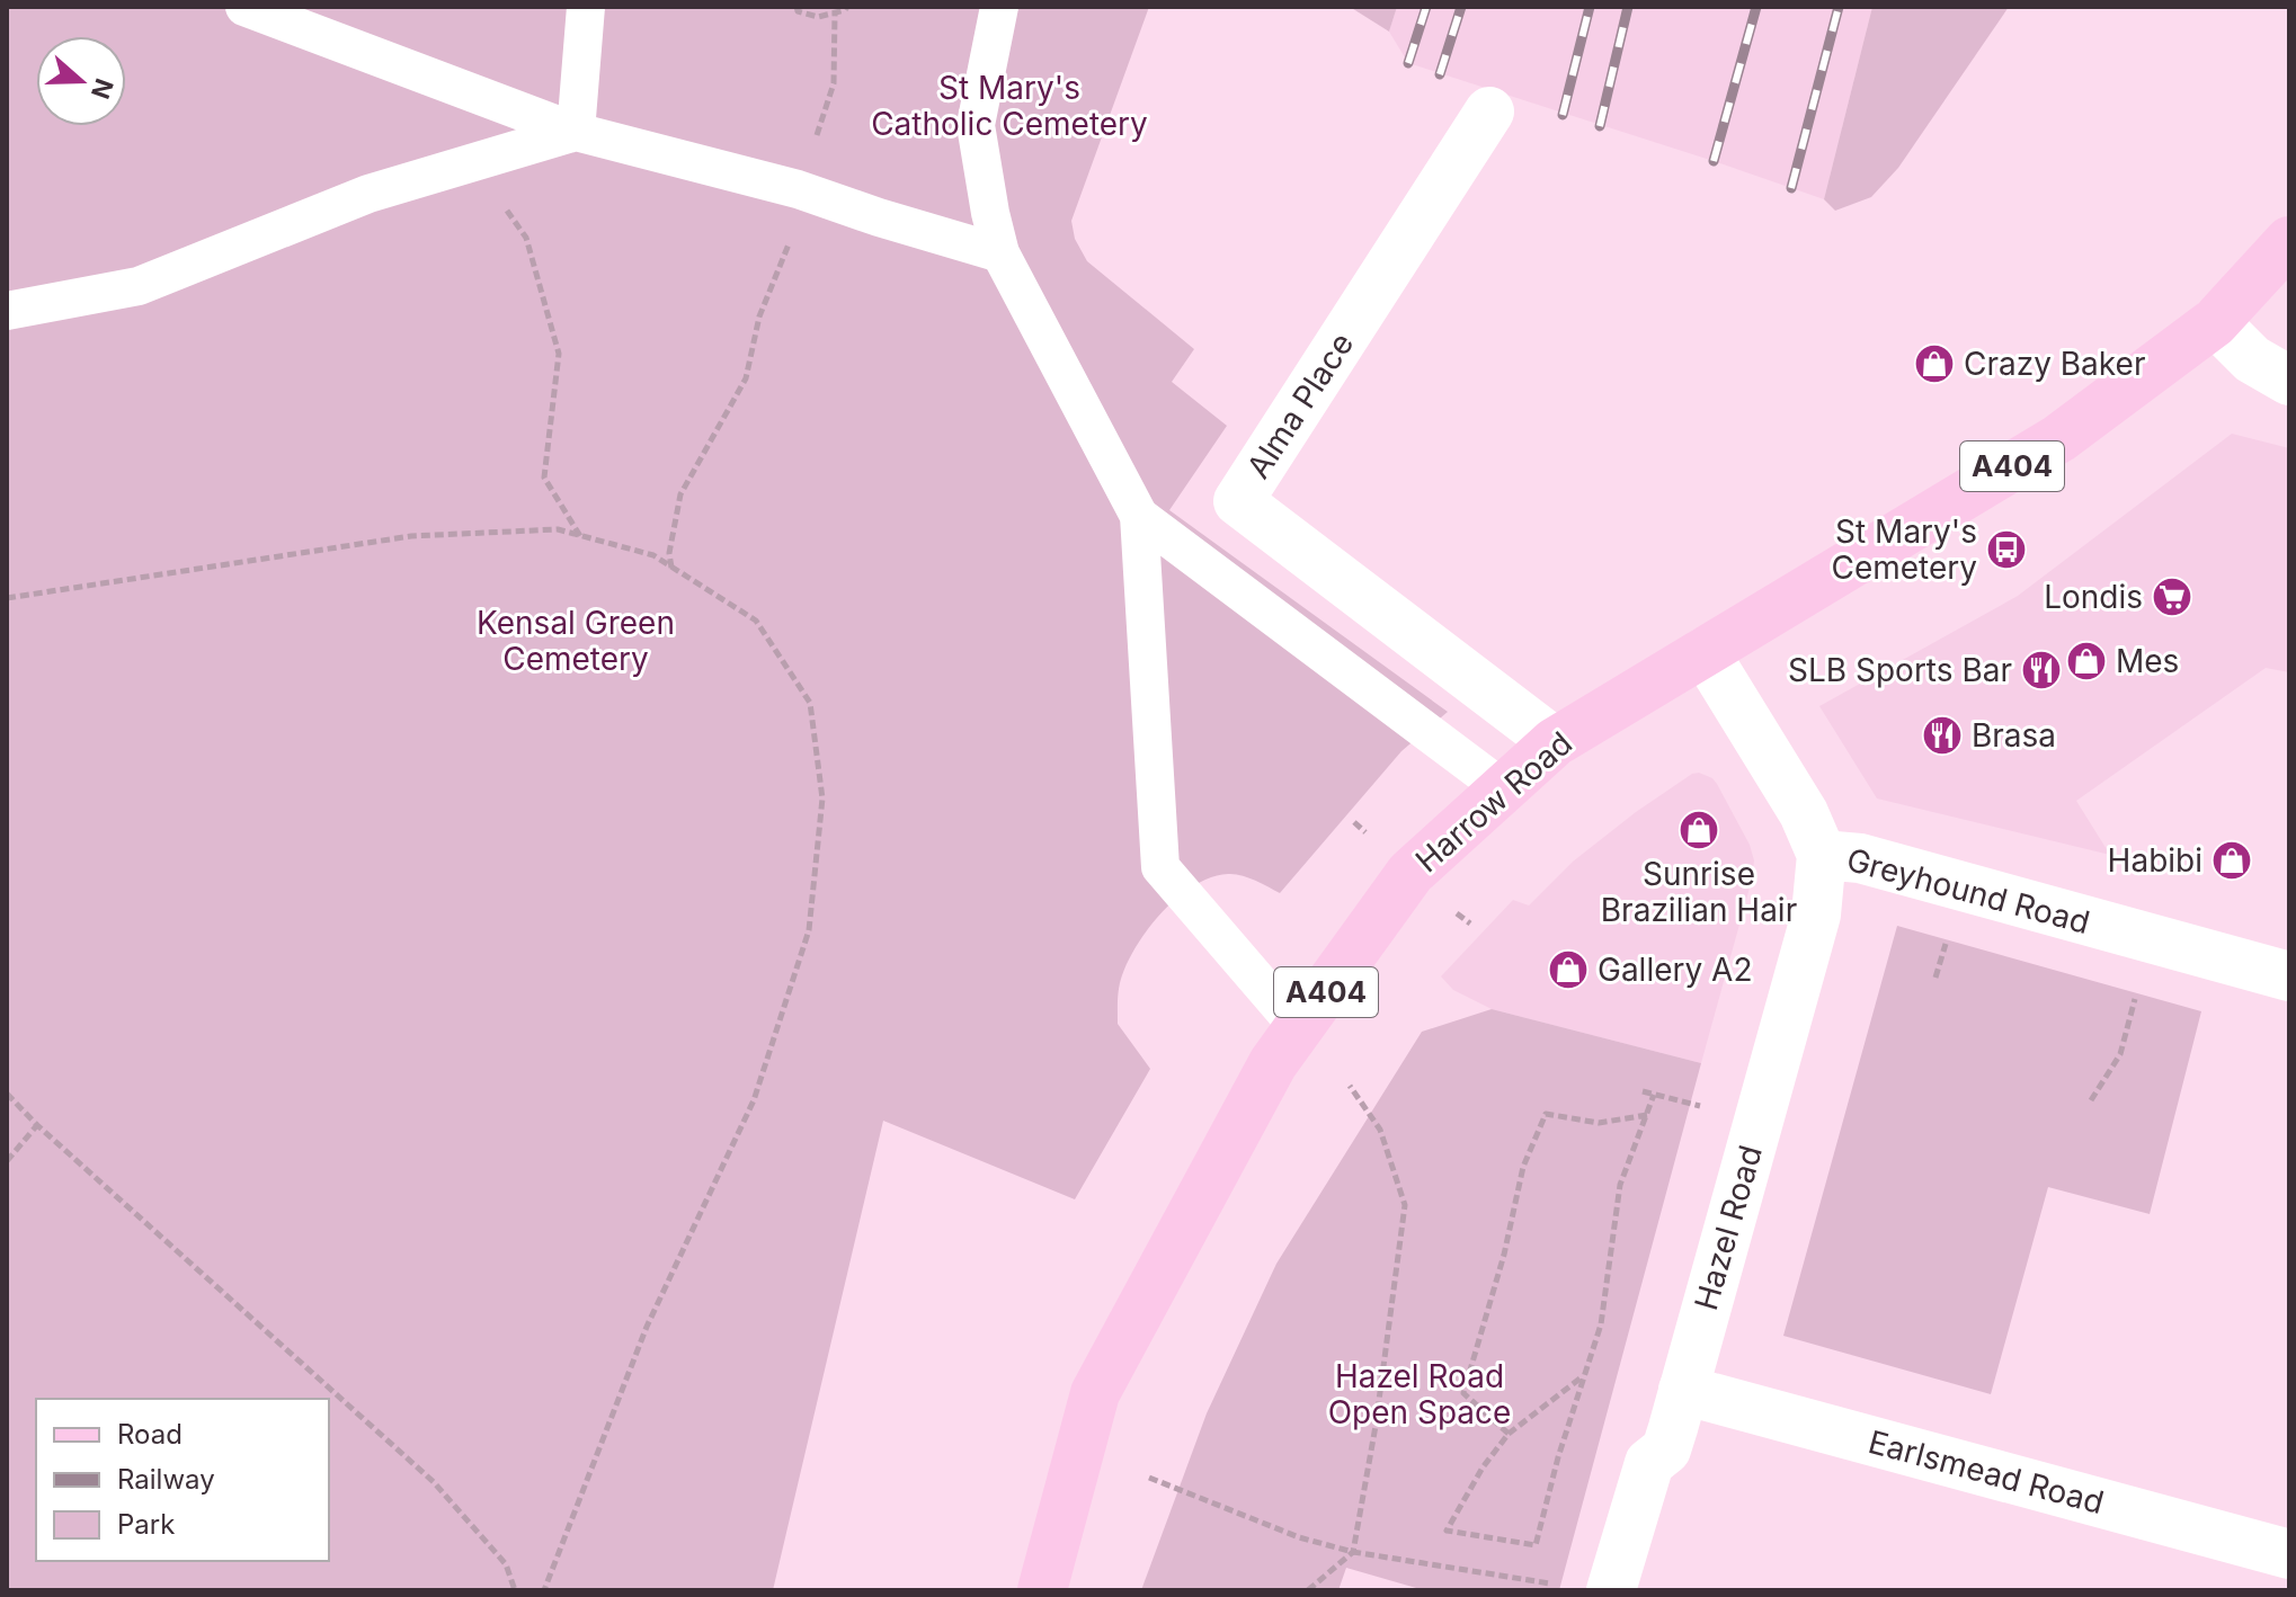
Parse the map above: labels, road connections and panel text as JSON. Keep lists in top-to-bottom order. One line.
{"streets":{"main road":["A404","Harrow Road"],"street":["Alma Place","Greyhound Road","Hazel Road","Earlsmead Road"]},"crossings":[["Alma Place","Harrow Road"],["Harrow Road","Greyhound Road"],["Greyhound Road","Hazel Road"],["Hazel Road","Earlsmead Road"]],"parks":["St Mary's Catholic Cemetery","Kensal Green Cemetery","Hazel Road Open Space"],"places":{"shop":["Crazy Baker","Mes","Sunrise Brazilian Hair","Habibi","Gallery A2"],"bus stop":["St Mary's Cemetery"],"supermarket":["Londis"],"restaurant":["SLB Sports Bar","Brasa"]},"legend":["Road","Railway","Park"],"north":"right"}
